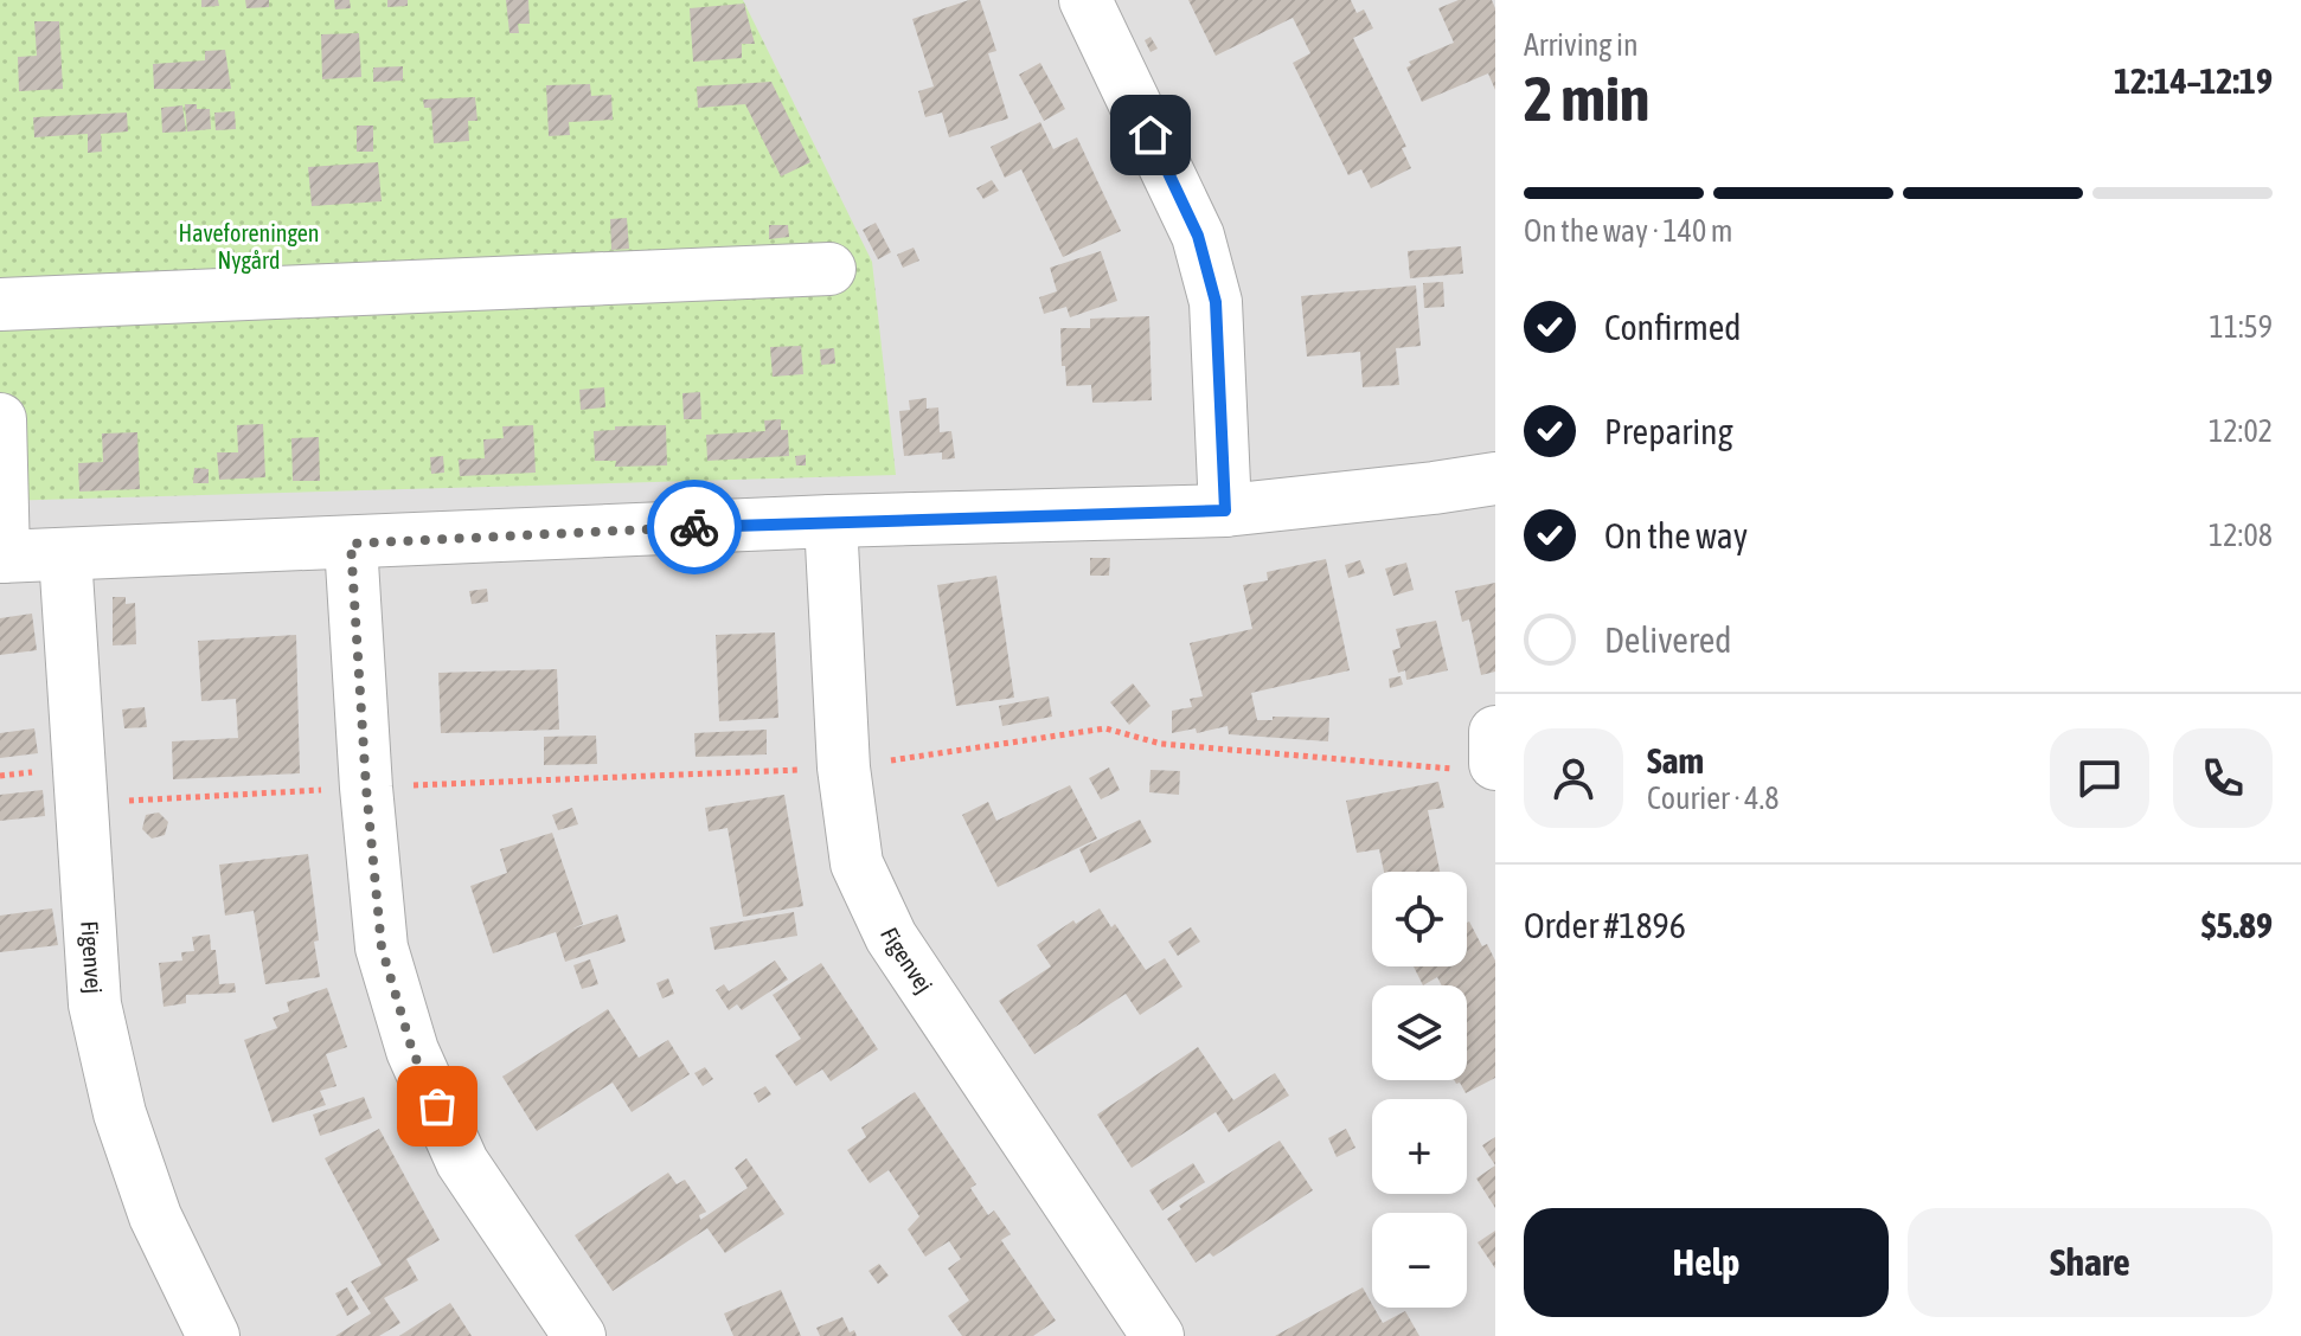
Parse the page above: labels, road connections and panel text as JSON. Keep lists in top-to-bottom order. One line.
{"streets":{"street":["Figenvej"]},"parks":["Haveforeningen Nygård"],"page":{"heading":["2 min","Arriving in","12:14–12:19"],"panel":["Sam","Courier · 4.8","Order #1896","$5.89"],"bar":"On the way · 140 m","list":[["Confirmed","11:59"],["Preparing","12:02"],["On the way","12:08"],"Delivered"],"map_buttons":["+","−"],"buttons":["Help","Share"]}}
